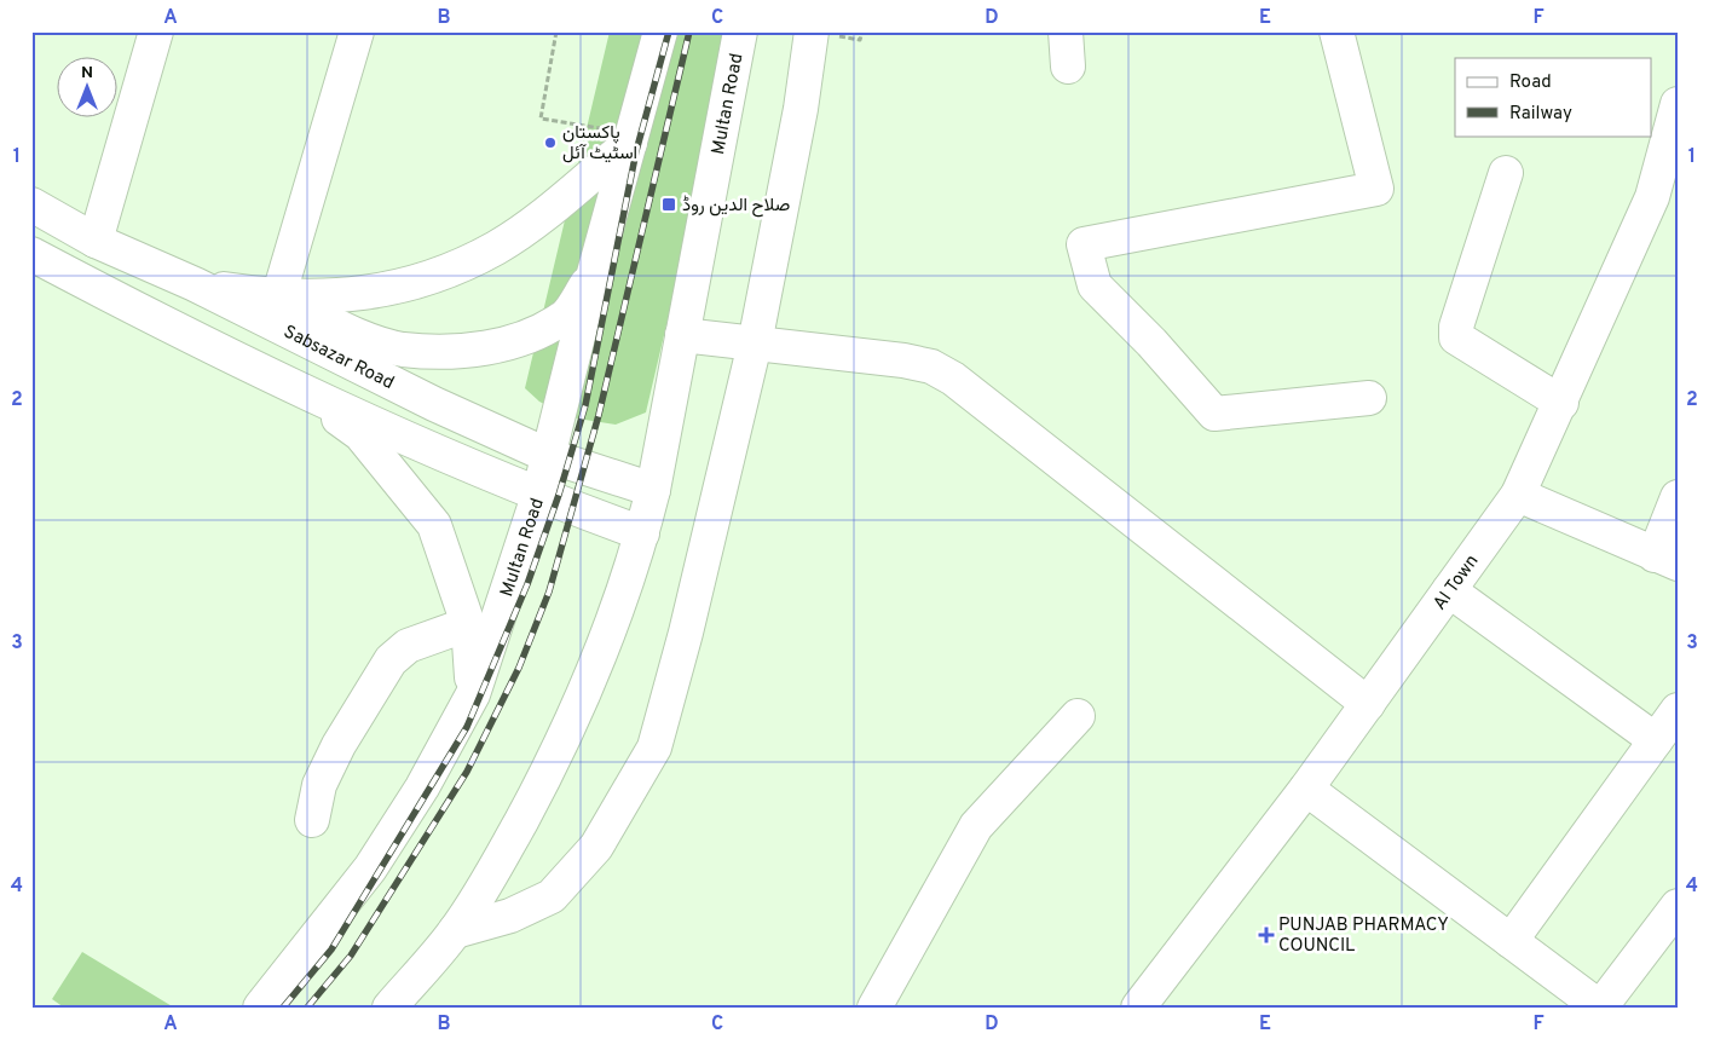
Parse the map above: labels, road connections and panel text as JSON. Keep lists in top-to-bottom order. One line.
{"streets":{"street":["Multan Road","Sabsazar Road","AI Town"]},"crossings":[["Multan Road","Sabsazar Road"]],"places":{"other":["پاکستان اسٹیٹ آئل"],"transit":["صلاح الدین روڈ"],"health":["PUNJAB PHARMACY COUNCIL"]},"legend":["Road","Railway"],"north":"top","grid":{"columns":["A","B","C","D","E","F"],"rows":["1","2","3","4"]}}
